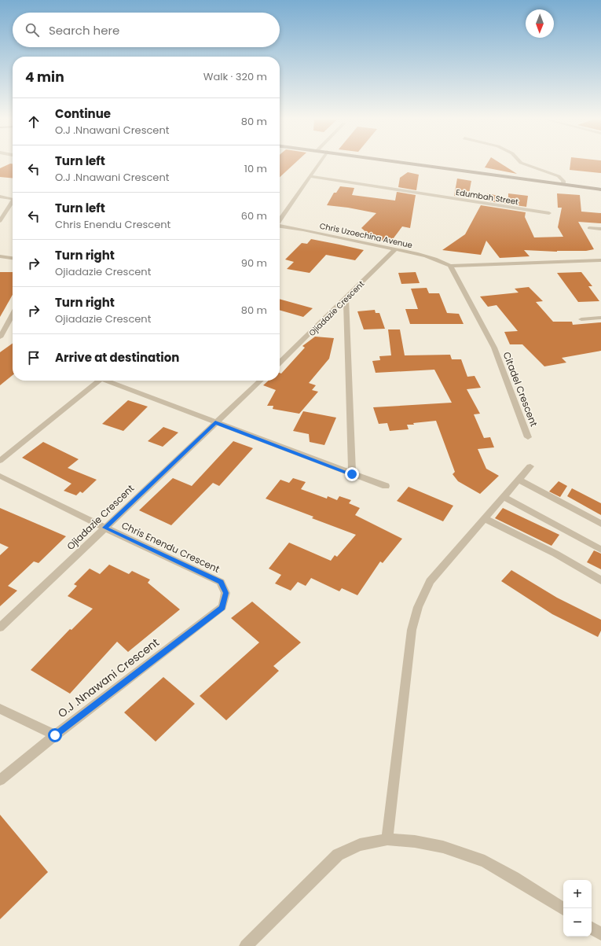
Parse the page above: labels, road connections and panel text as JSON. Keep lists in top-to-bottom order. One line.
{"streets":{"street":["Edumbah Street","Chris Uzoechina Avenue","Ojiadazie Crescent","Citadel Crescent","Chris Enendu Crescent","O.J .Nnawani Crescent"]},"crossings":[["Chris Uzoechina Avenue","Ojiadazie Crescent"],["Chris Uzoechina Avenue","Citadel Crescent"],["Ojiadazie Crescent","Chris Enendu Crescent"],["Chris Enendu Crescent","O.J .Nnawani Crescent"]],"north":"bottom","page":{"search":"Search here","heading":["4 min","Walk · 320 m"],"list":[["Continue","O.J .Nnawani Crescent","80 m"],["Turn left","O.J .Nnawani Crescent","10 m"],["Turn left","Chris Enendu Crescent","60 m"],["Turn right","Ojiadazie Crescent","90 m"],["Turn right","Ojiadazie Crescent","80 m"],"Arrive at destination"],"map_buttons":["+","−"]}}
